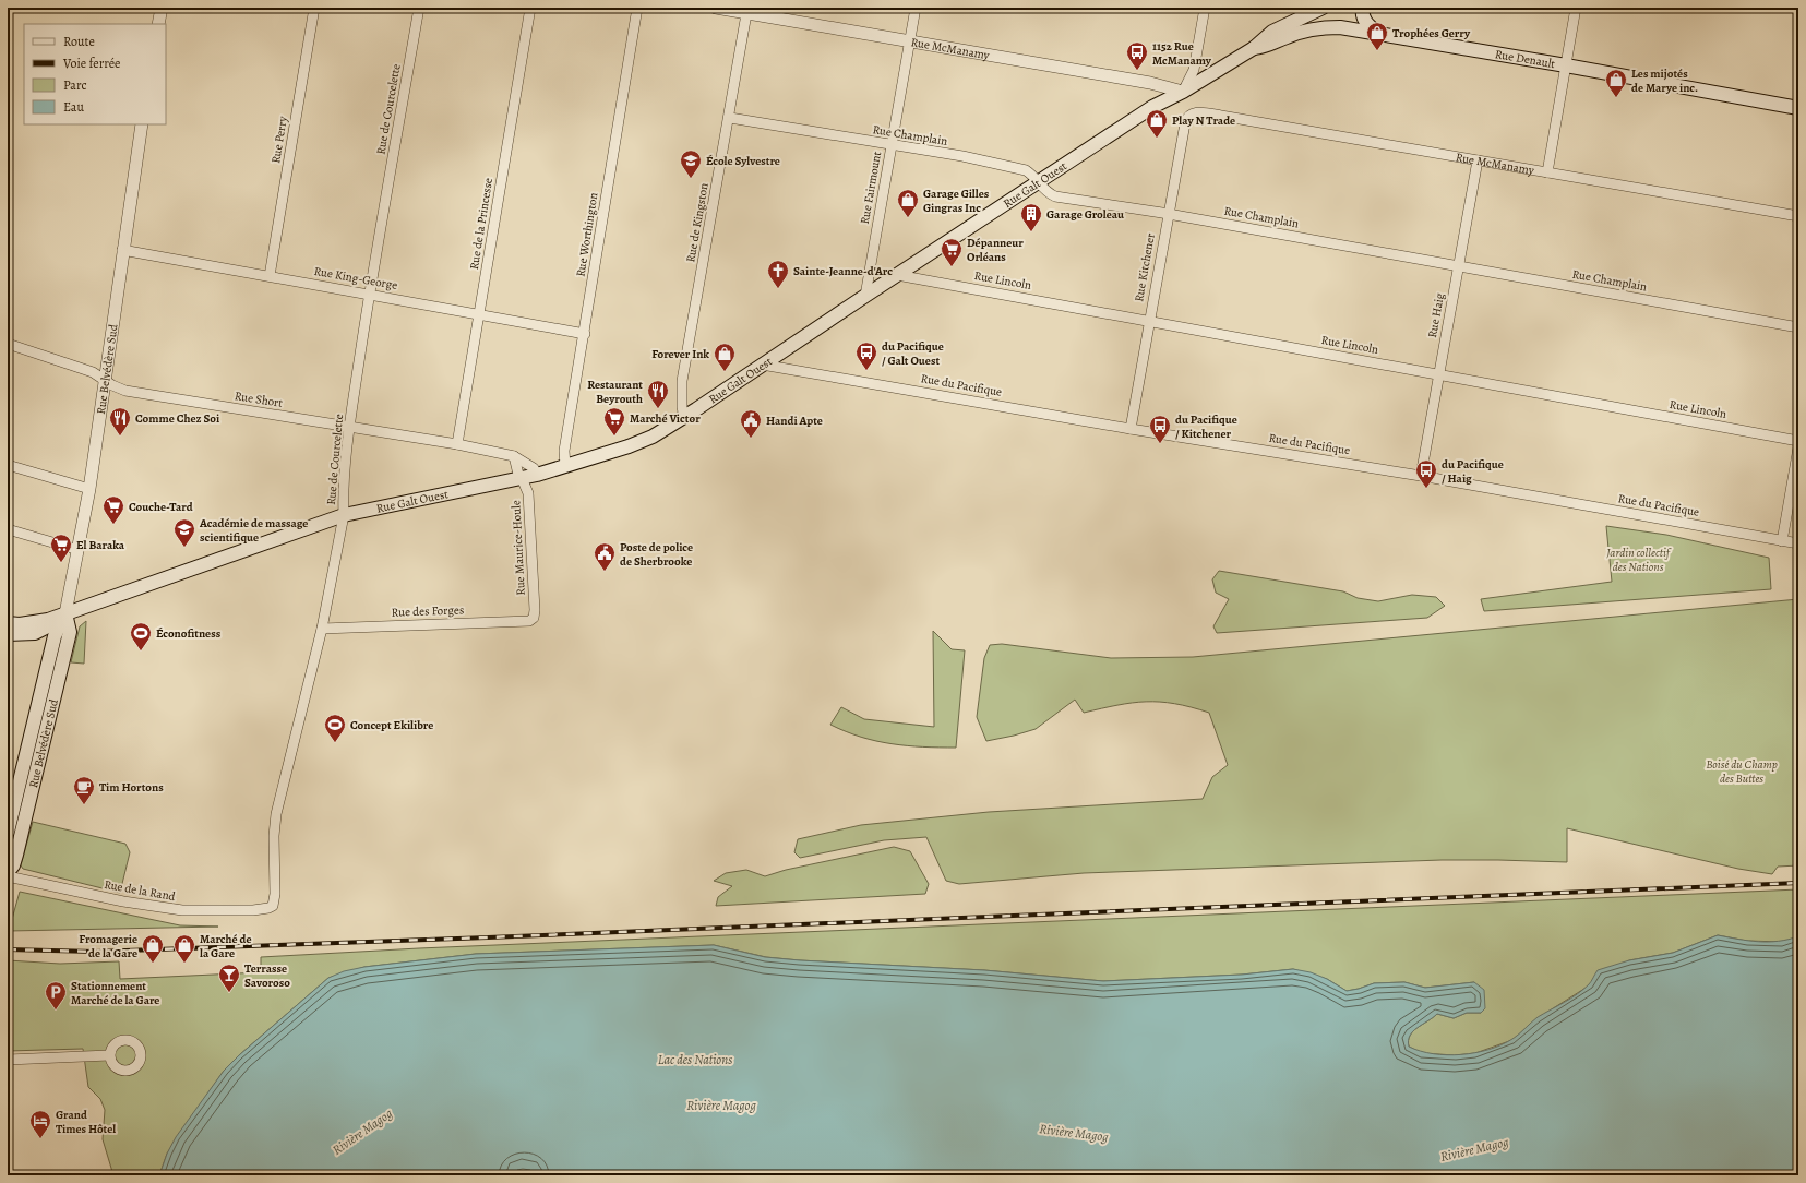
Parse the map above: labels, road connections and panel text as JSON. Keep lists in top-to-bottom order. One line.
{"streets":{"main road":["Rue Denault","Rue Galt Ouest","Rue Belvédère Sud"],"street":["Rue McManamy","Rue de Courcelette","Rue Champlain","Rue Perry","Rue Fairmount","Rue de Kingston","Rue de la Princesse","Rue Worthington","Rue Kitchener","Rue King-George","Rue Lincoln","Rue Haig","Rue du Pacifique","Rue Short","Rue Maurice-Houle","Rue des Forges","Rue de la Rand"]},"crossings":[["Rue McManamy","Rue Galt Ouest"],["Rue McManamy","Rue Fairmount"],["Rue McManamy","Rue de Kingston"],["Rue McManamy","Rue Kitchener"],["Rue McManamy","Rue Haig"],["Rue Denault","Rue Galt Ouest"],["Rue de Courcelette","Rue Galt Ouest"],["Rue de Courcelette","Rue King-George"],["Rue de Courcelette","Rue Short"],["Rue de Courcelette","Rue des Forges"],["Rue de Courcelette","Rue de la Rand"],["Rue Champlain","Rue Galt Ouest"],["Rue Champlain","Rue Fairmount"],["Rue Champlain","Rue de Kingston"],["Rue Champlain","Rue Kitchener"],["Rue Champlain","Rue Haig"],["Rue Perry","Rue King-George"],["Rue Galt Ouest","Rue Fairmount"],["Rue Galt Ouest","Rue de Kingston"],["Rue Galt Ouest","Rue Worthington"],["Rue Galt Ouest","Rue Lincoln"],["Rue Galt Ouest","Rue Belvédère Sud"],["Rue Galt Ouest","Rue du Pacifique"],["Rue Galt Ouest","Rue Short"],["Rue Galt Ouest","Rue Maurice-Houle"],["Rue de la Princesse","Rue King-George"],["Rue de la Princesse","Rue Short"],["Rue Worthington","Rue King-George"],["Rue Kitchener","Rue Lincoln"],["Rue Kitchener","Rue du Pacifique"],["Rue King-George","Rue Belvédère Sud"],["Rue Lincoln","Rue Haig"],["Rue Haig","Rue du Pacifique"],["Rue Belvédère Sud","Rue Short"],["Rue Maurice-Houle","Rue des Forges"]],"water":["Lac des Nations","Rivière Magog"],"parks":["Jardin collectif des Nations","Boisé du Champ des Buttes"],"places":{"shop":["Trophées Gerry","Les mijotés de Marye inc.","Play N Trade","Garage Gilles Gingras Inc","Forever Ink","Fromagerie de la Gare","Marché de la Gare"],"bus stop":["1152 Rue McManamy","du Pacifique / Galt Ouest","du Pacifique / Kitchener","du Pacifique / Haig"],"school or university":["École Sylvestre","Académie de massage scientifique"],"building":["Garage Groleau"],"supermarket":["Dépanneur Orléans","Marché Victor","Couche-Tard","El Baraka"],"church":["Sainte-Jeanne-d'Arc"],"restaurant":["Restaurant Beyrouth","Comme Chez Soi"],"public building":["Handi Apte","Poste de police de Sherbrooke"],"sports":["Éconofitness","Concept Ekilibre"],"cafe":["Tim Hortons"],"bar":["Terrasse Savoroso"],"parking":["Stationnement Marché de la Gare"],"hotel":["Grand Times Hôtel"]},"legend":["Route","Voie ferrée","Parc","Eau"]}
